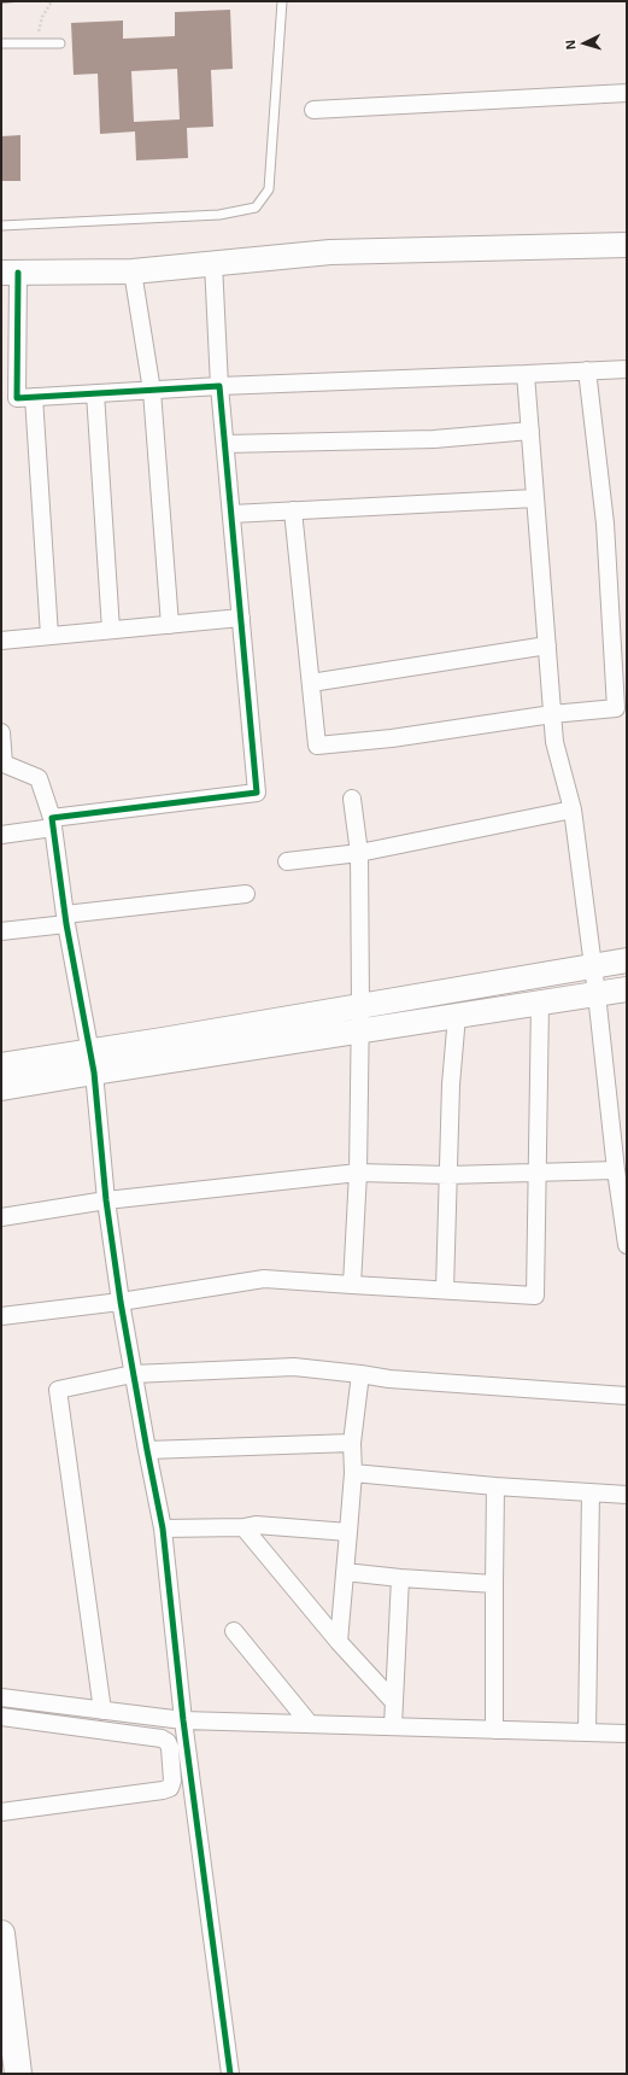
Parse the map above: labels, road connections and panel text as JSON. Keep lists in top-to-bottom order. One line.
{"north":"left"}
